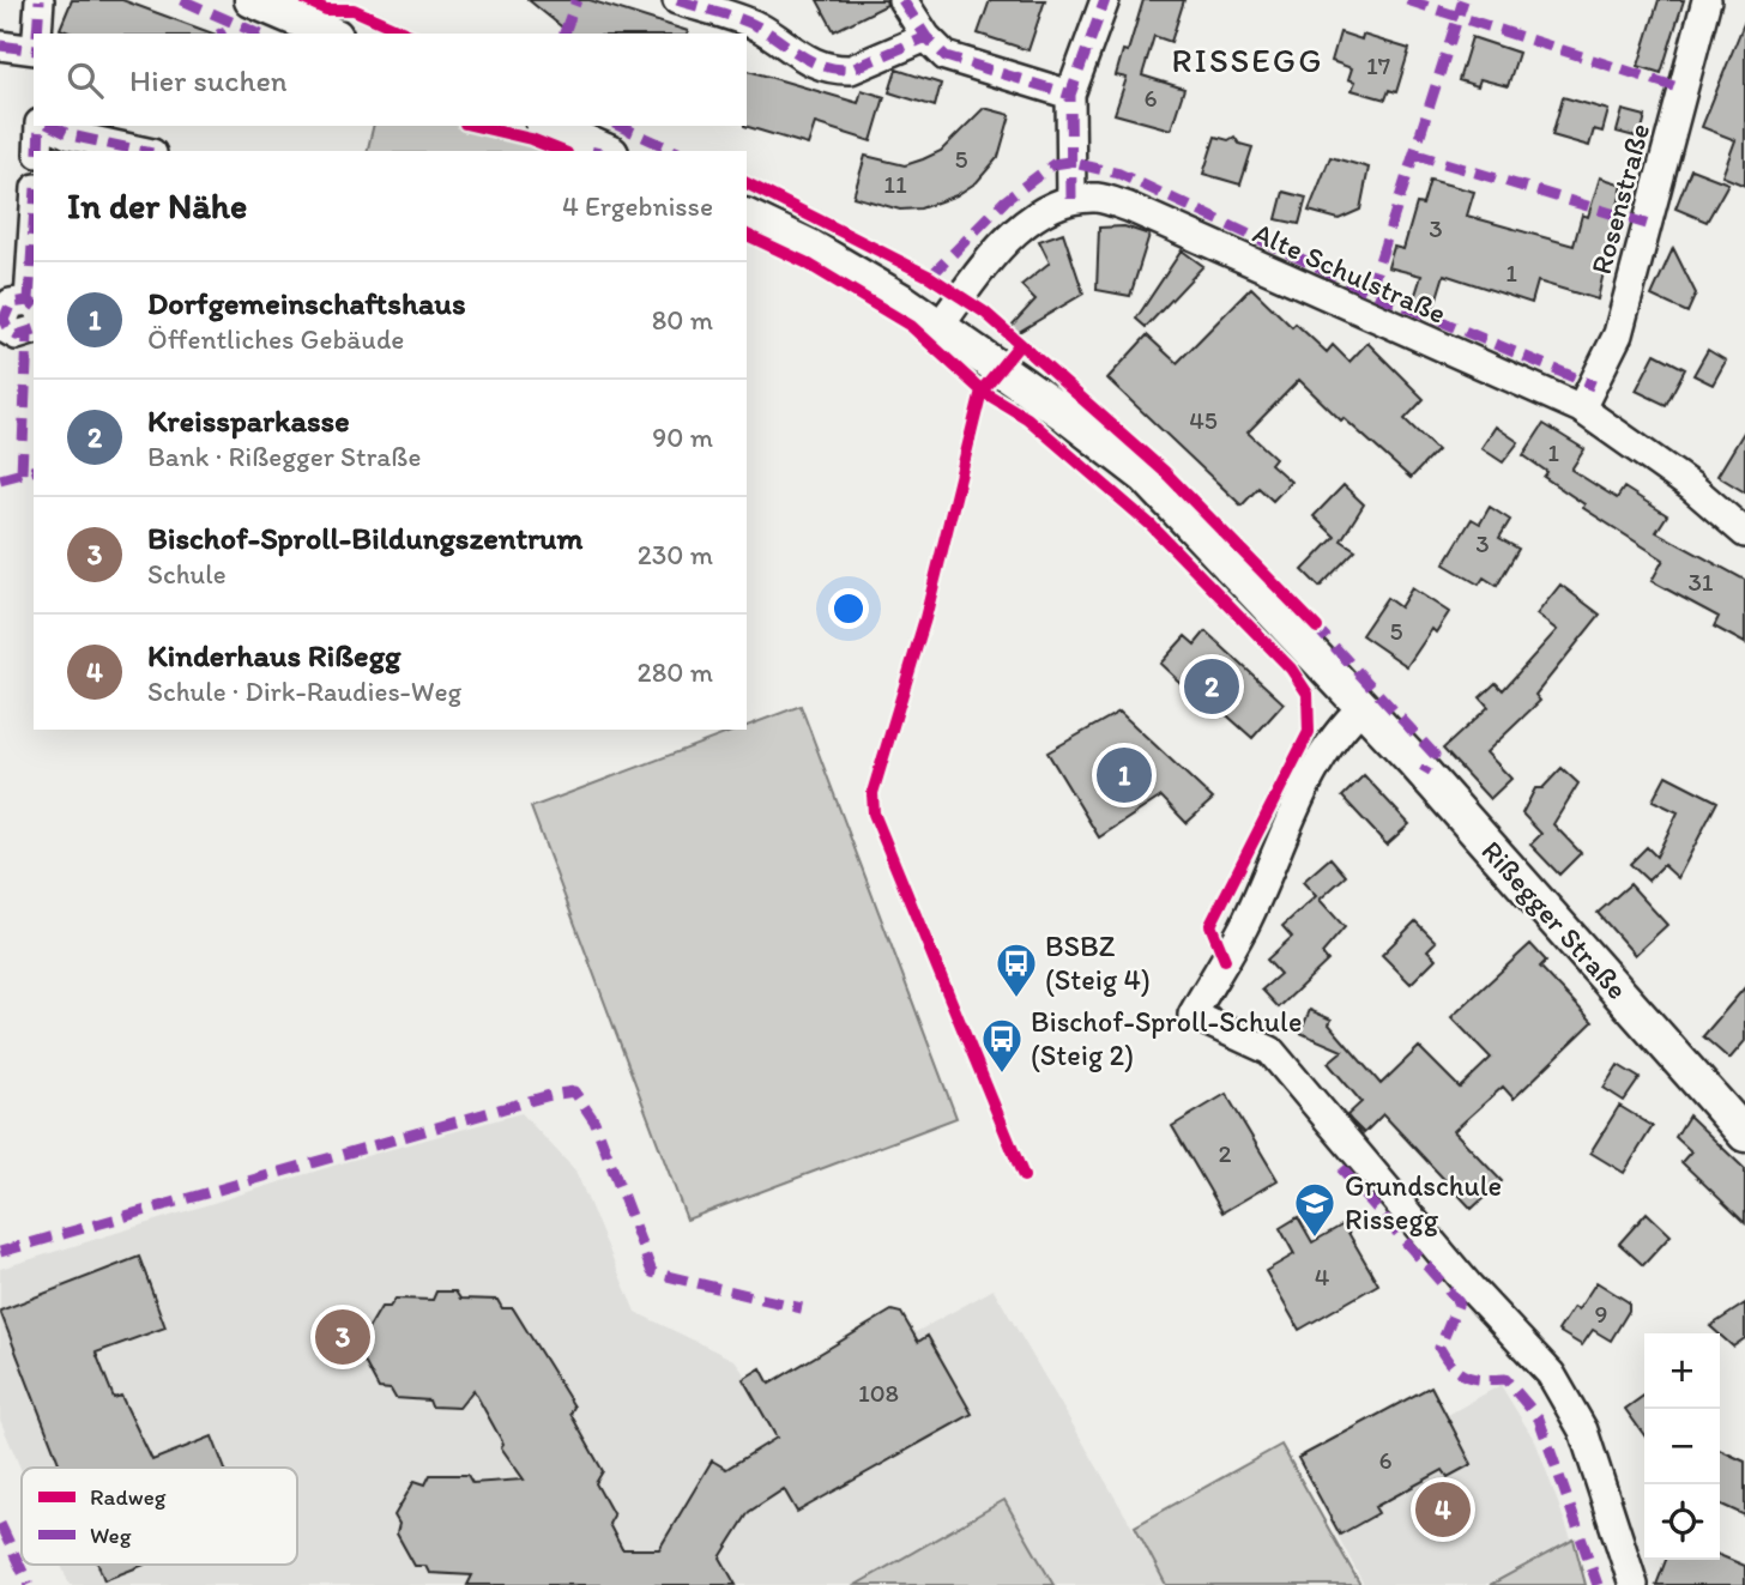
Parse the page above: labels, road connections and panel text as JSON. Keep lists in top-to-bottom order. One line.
{"streets":{"street":["Rosenstraße","Alte Schulstraße","Rißegger Straße"]},"crossings":[["Rosenstraße","Alte Schulstraße"]],"districts":["RISSEGG"],"places":{"bus stop":["BSBZ (Steig 4)","Bischof-Sproll-Schule (Steig 2)"],"school or university":["Grundschule Rissegg"]},"house_numbers":["17","6","5","11","3","1","45","1","3","31","5","2","4","9","108","6"],"legend":["Radweg","Weg"],"page":{"search":"Hier suchen","heading":["In der Nähe","4 Ergebnisse"],"list":[{"mark":"1","name":"Dorfgemeinschaftshaus","note":"Öffentliches Gebäude","value":"80 m"},{"mark":"2","name":"Kreissparkasse","note":"Bank · Rißegger Straße","value":"90 m"},{"mark":"3","name":"Bischof-Sproll-Bildungszentrum","note":"Schule","value":"230 m"},{"mark":"4","name":"Kinderhaus Rißegg","note":"Schule · Dirk-Raudies-Weg","value":"280 m"}],"pins":["2","1","3","4"],"map_buttons":["+","−"]}}
